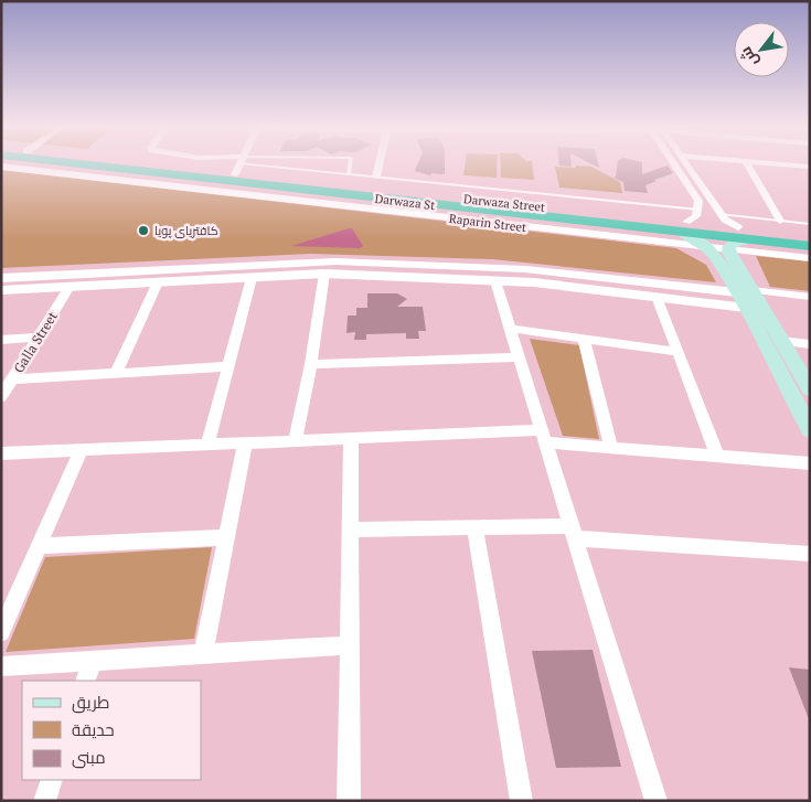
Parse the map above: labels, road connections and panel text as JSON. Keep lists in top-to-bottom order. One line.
{"streets":{"highway":["Darwaza St"],"street":["Raparin Street","Galla Street"]},"places":["کافتریای پویا"],"legend":["طريق","حديقة","مبنى"],"north":"bottom left"}
